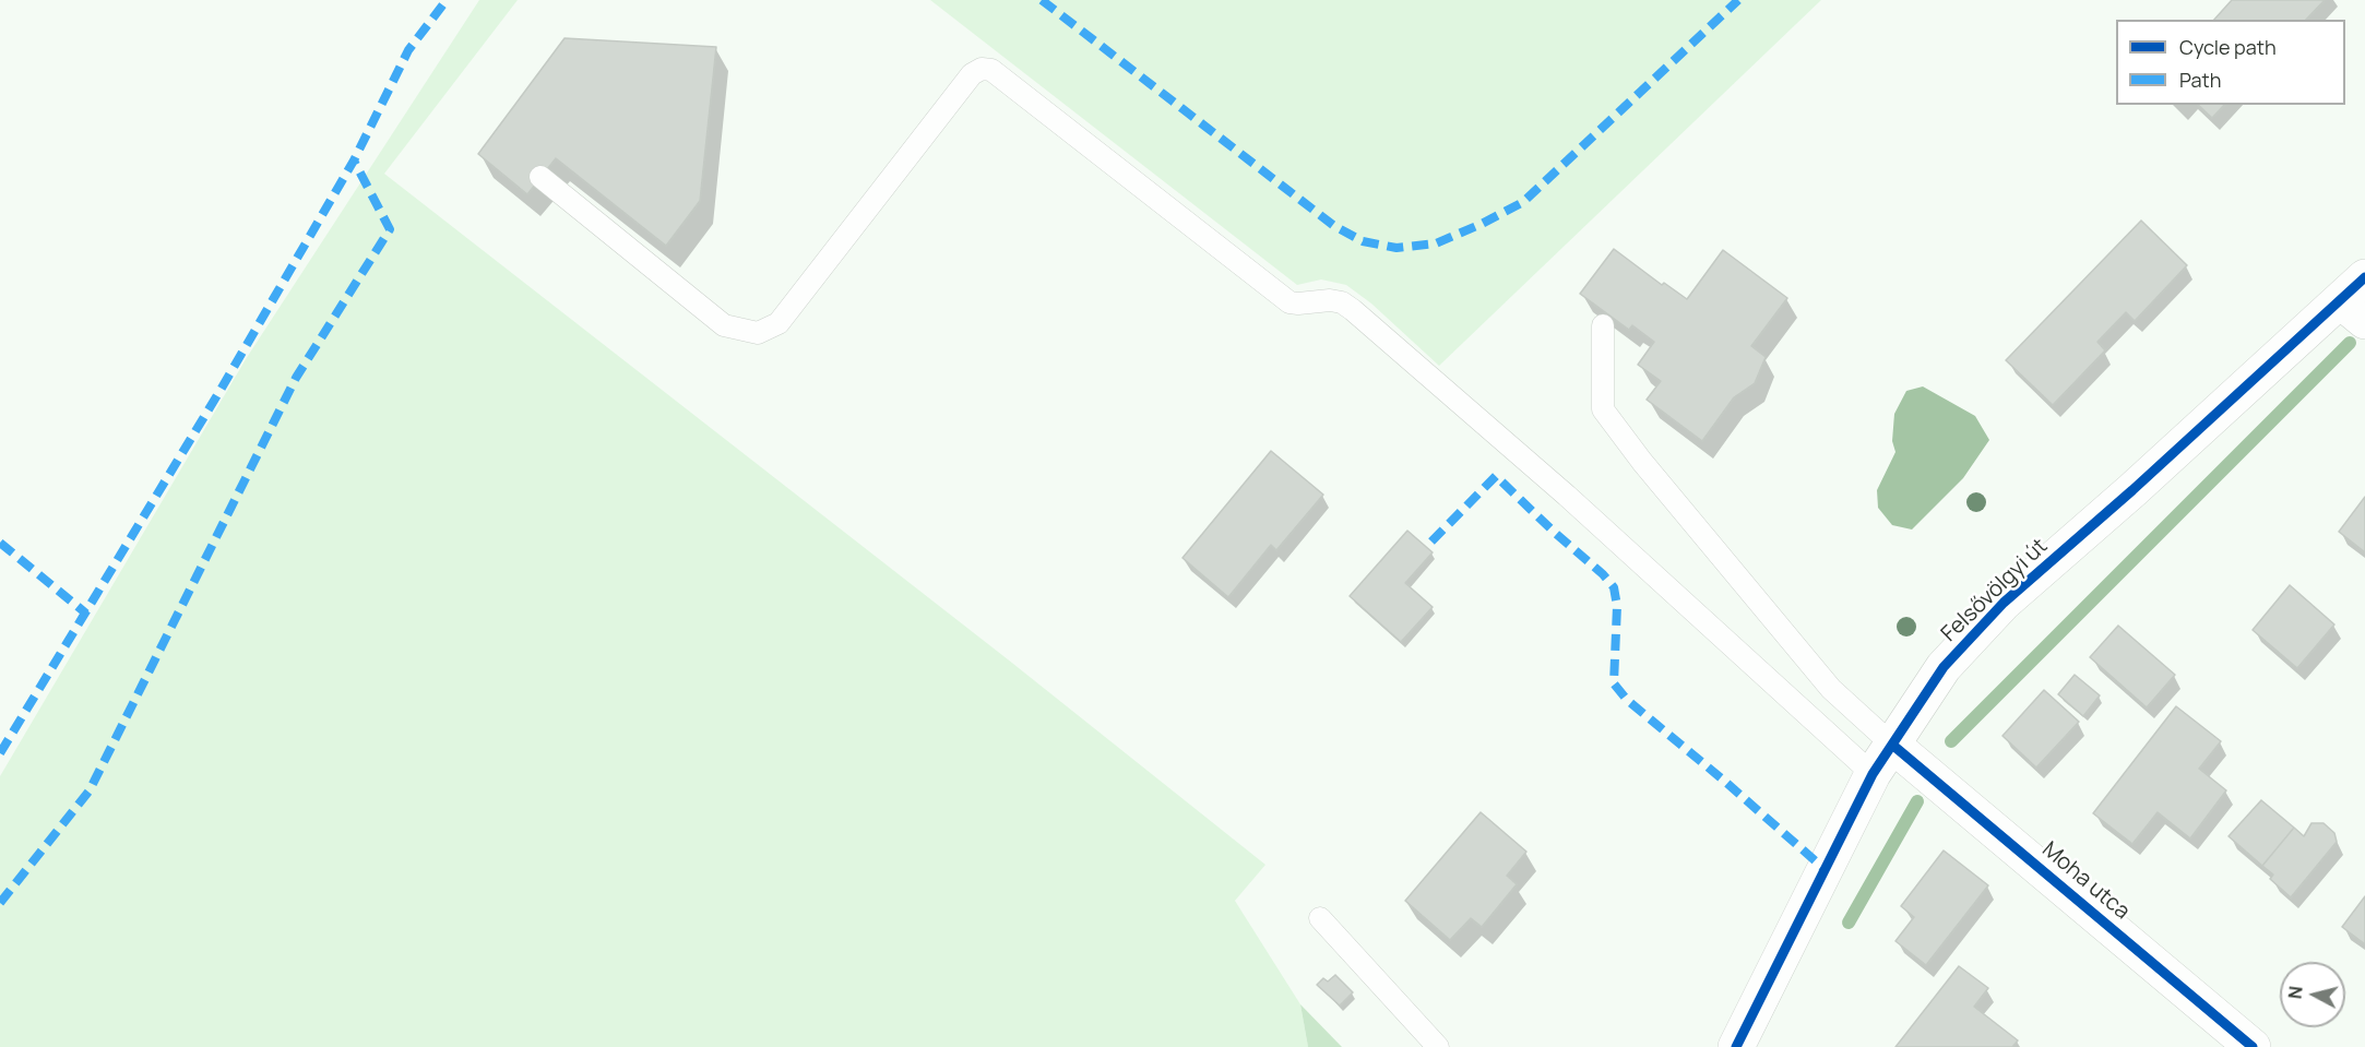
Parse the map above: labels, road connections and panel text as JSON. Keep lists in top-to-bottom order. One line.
{"streets":{"street":["Felsővölgyi út","Moha utca"]},"crossings":[["Felsővölgyi út","Moha utca"]],"legend":["Cycle path","Path"],"north":"left"}
